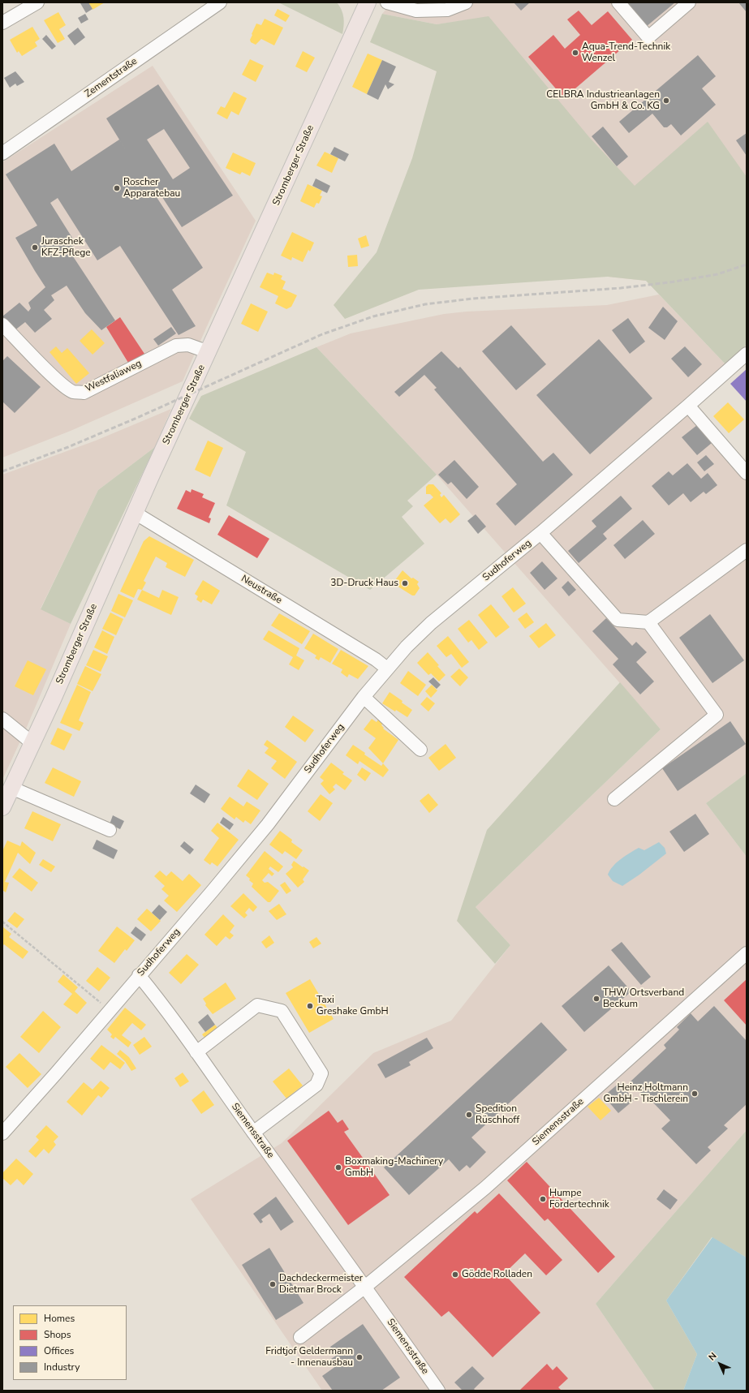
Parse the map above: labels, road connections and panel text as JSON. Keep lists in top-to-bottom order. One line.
{"streets":{"main road":["Stromberger Straße"],"street":["Zementstraße","Westfaliaweg","Sudhoferweg","Neustraße","Siemensstraße"]},"crossings":[["Stromberger Straße","Westfaliaweg"],["Stromberger Straße","Neustraße"],["Sudhoferweg","Neustraße"],["Sudhoferweg","Siemensstraße"]],"places":["Aqua-Trend-Technik Wenzel","CELBRA Industrieanlagen GmbH & Co. KG","Roscher Apparatebau","Juraschek KFZ-Pflege","3D-Druck Haus","THW Ortsverband Beckum","Taxi Greshake GmbH","Heinz Holtmann GmbH - Tischlerein","Spedition Rüschhoff","Boxmaking-Machinery GmbH","Humpe Fördertechnik","Gödde Rolladen","Dachdeckermeister Dietmar Brock","Fridtjof Geldermann - Innenausbau"],"legend":["Homes","Shops","Offices","Industry"],"north":"top left"}
